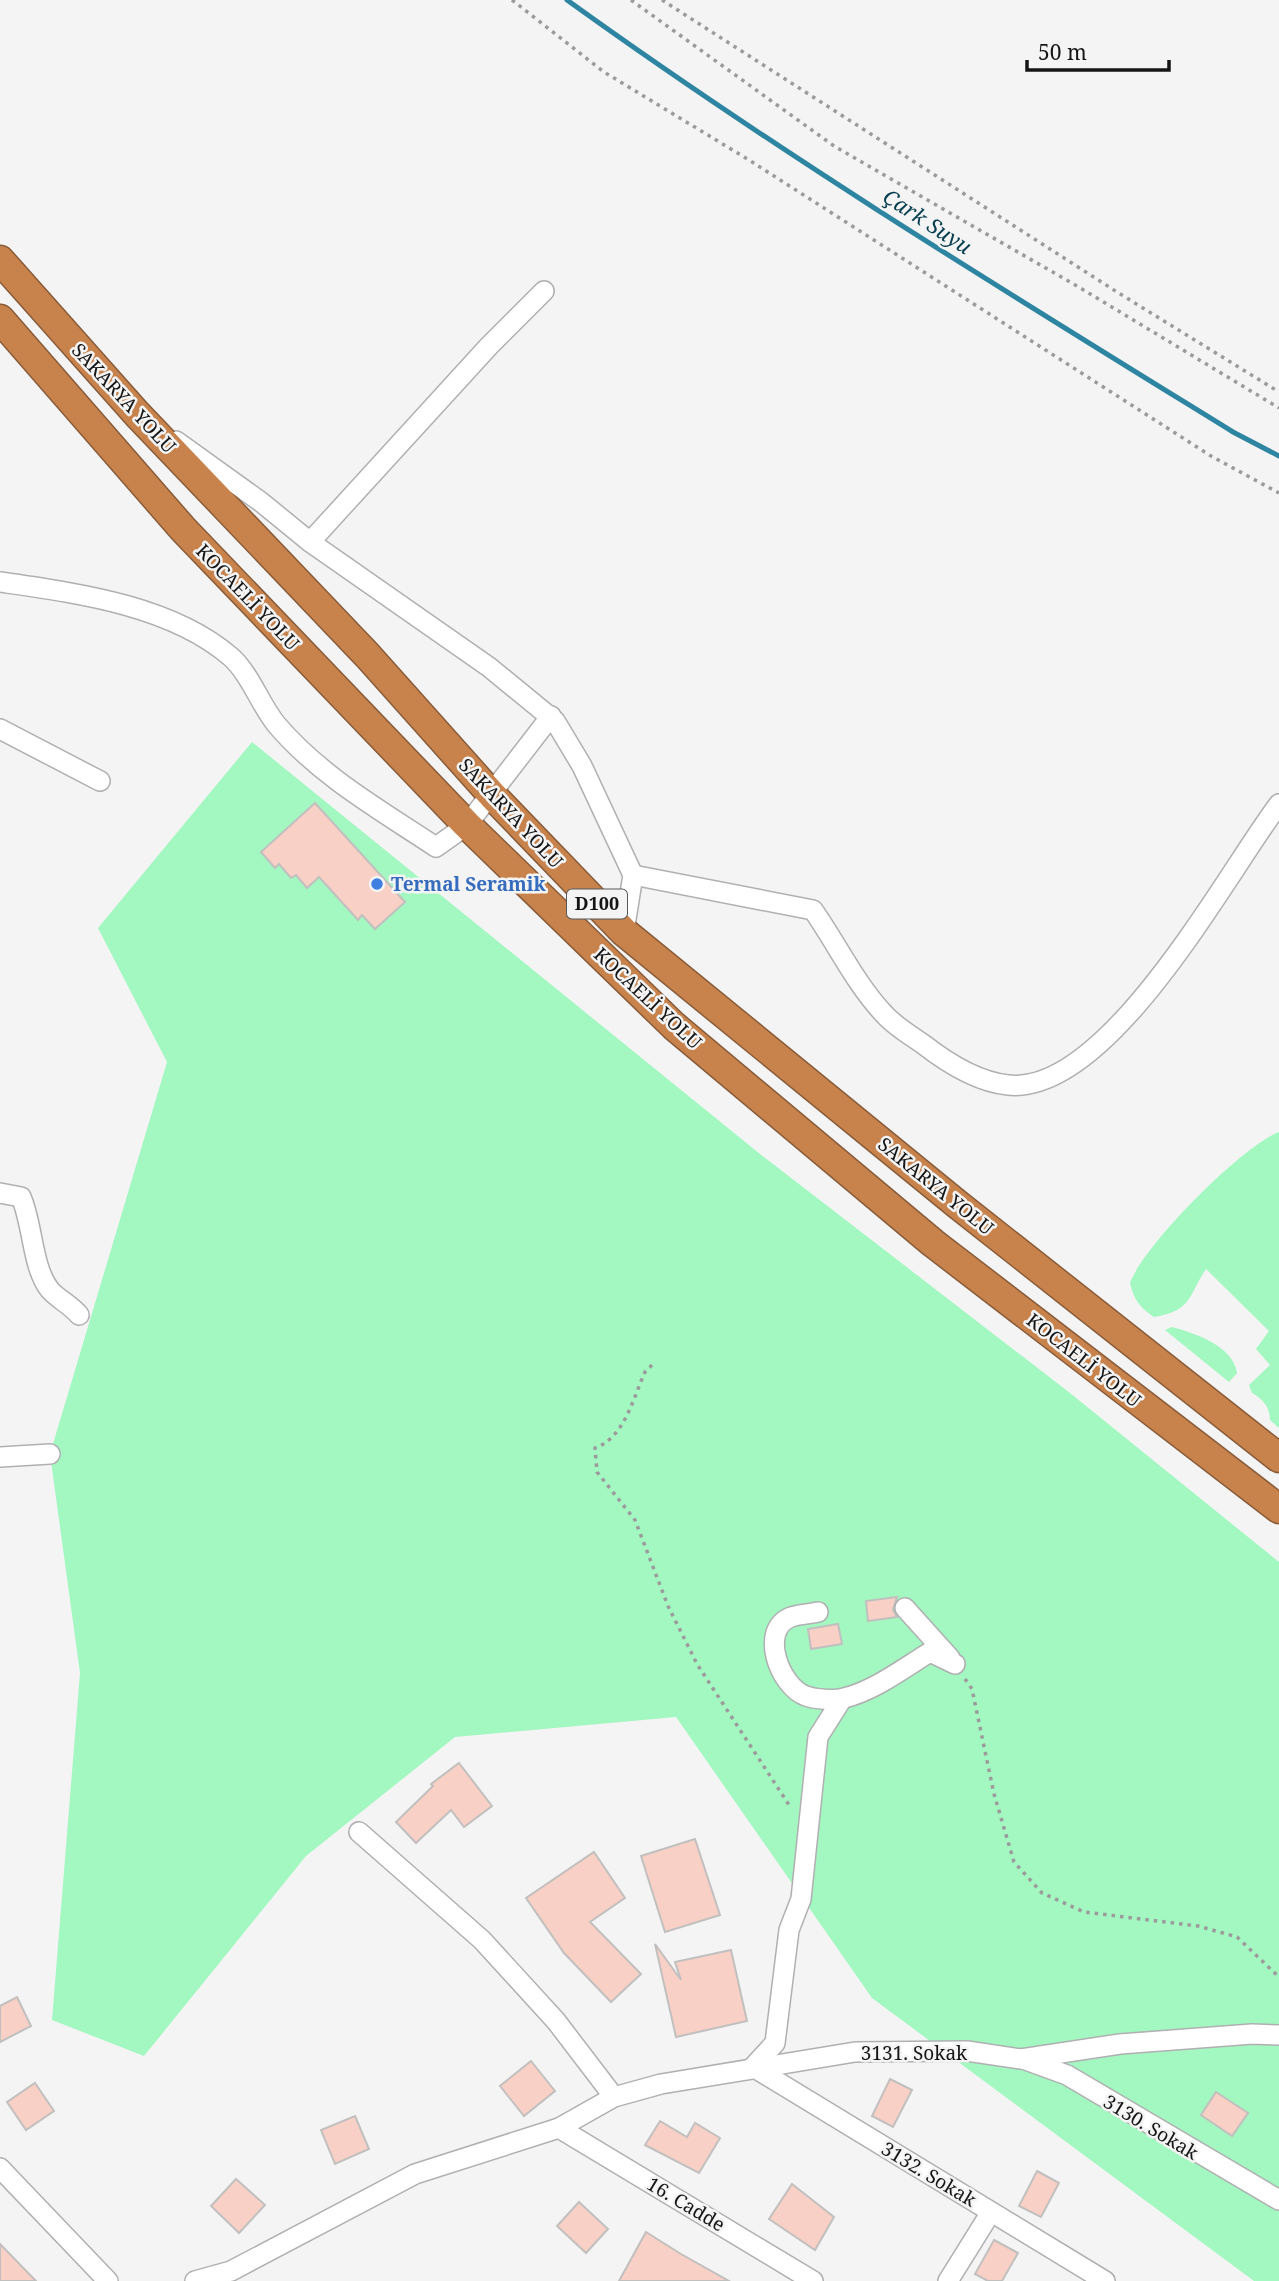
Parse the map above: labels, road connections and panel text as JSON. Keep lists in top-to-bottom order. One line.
{"streets":{"highway":["SAKARYA YOLU","KOCAELİ YOLU","D100"],"street":["3131. Sokak","3130. Sokak","3132. Sokak","16. Cadde"]},"crossings":[["3131. Sokak","3130. Sokak"],["3131. Sokak","3132. Sokak"],["3131. Sokak","16. Cadde"]],"water":["Çark Suyu"],"places":["Termal Seramik"],"scale_bar":"50 m"}
